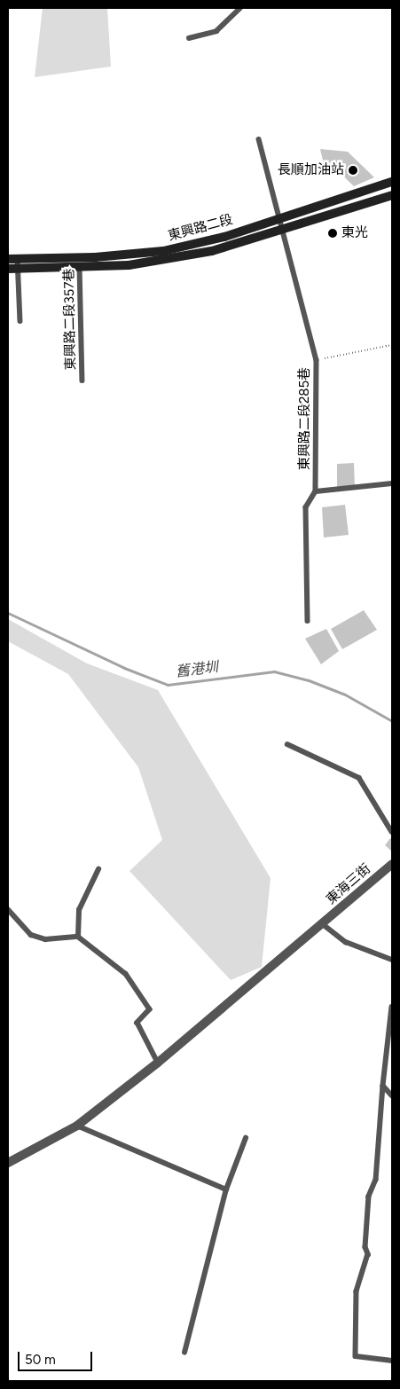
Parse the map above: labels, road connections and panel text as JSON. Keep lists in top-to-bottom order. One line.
{"streets":{"main road":["東興路二段"],"street":["東海三街"],"lane":["東興路二段357巷","東興路二段285巷"]},"crossings":[["東興路二段","東興路二段357巷"],["東興路二段","東興路二段285巷"]],"water":["舊港圳"],"places":["長順加油站","東光"],"scale_bar":"50 m"}
